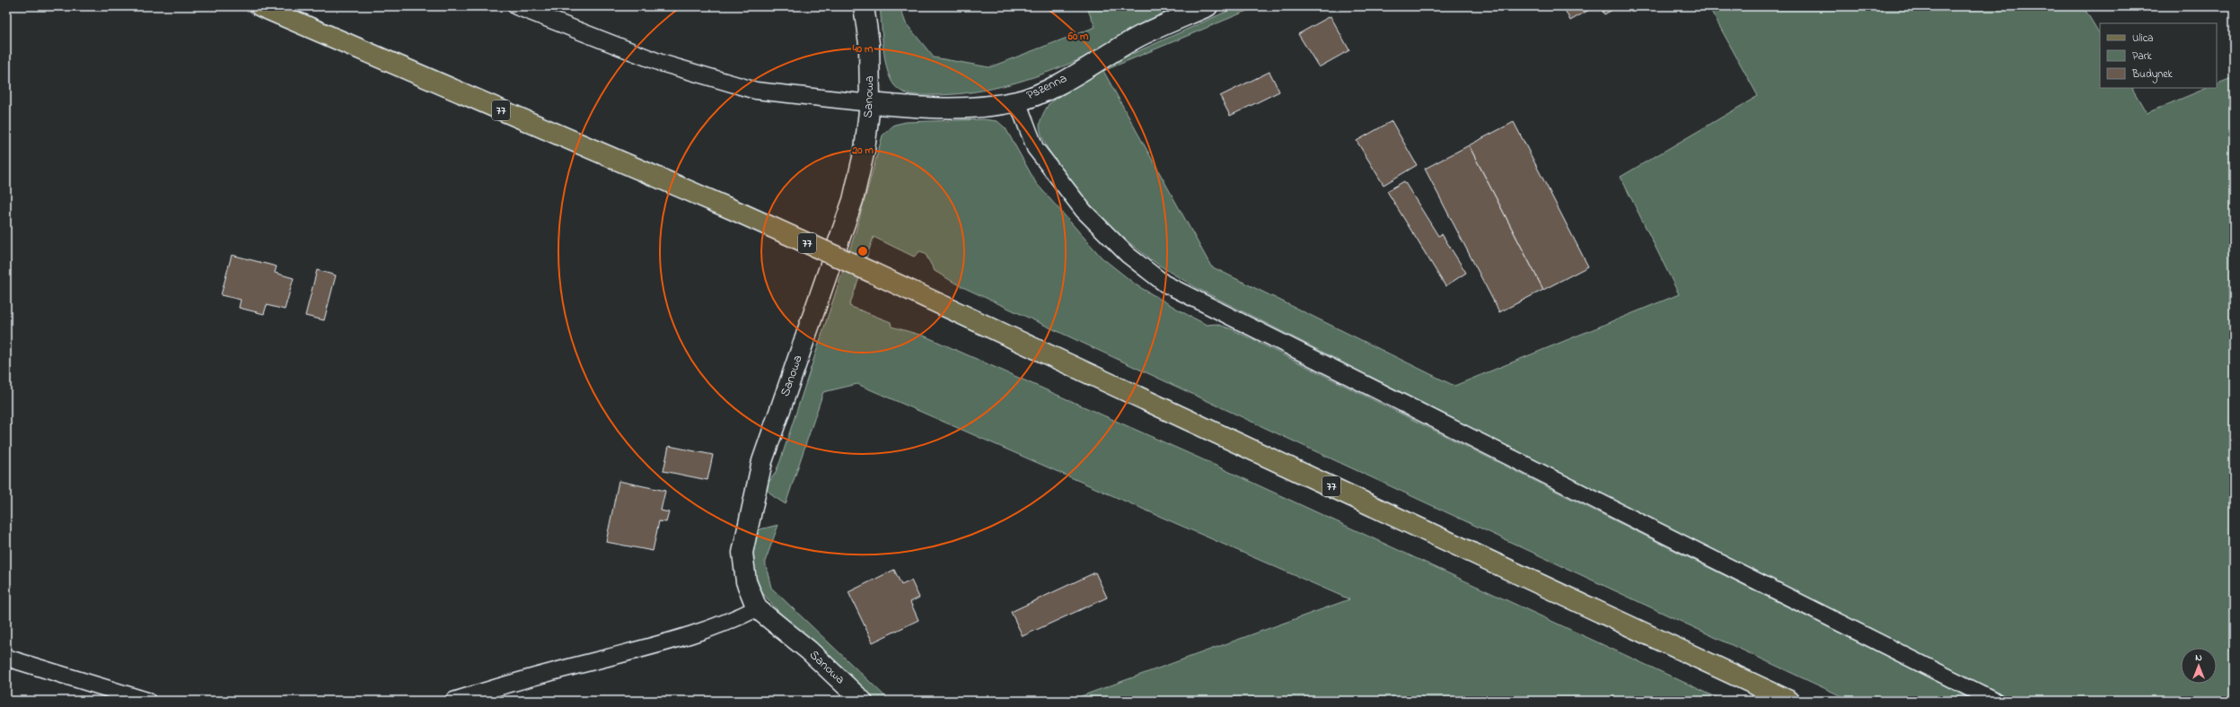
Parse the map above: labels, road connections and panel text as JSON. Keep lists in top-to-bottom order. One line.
{"streets":{"main road":["77"],"street":["Pszenna","Sanowa"]},"crossings":[["Pszenna","Sanowa"]],"legend":["Ulica","Park","Budynek"],"north":"top","rings":["60 m","40 m","20 m"]}
